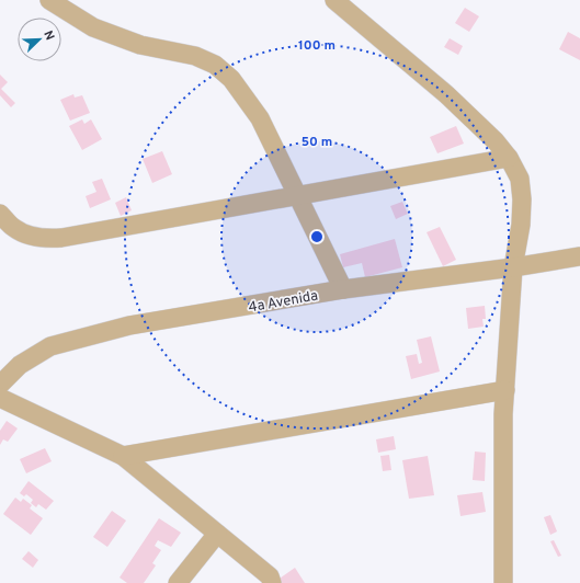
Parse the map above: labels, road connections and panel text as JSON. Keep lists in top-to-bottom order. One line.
{"streets":{"street":["4a Avenida"]},"north":"top right","rings":["100 m","50 m"]}
